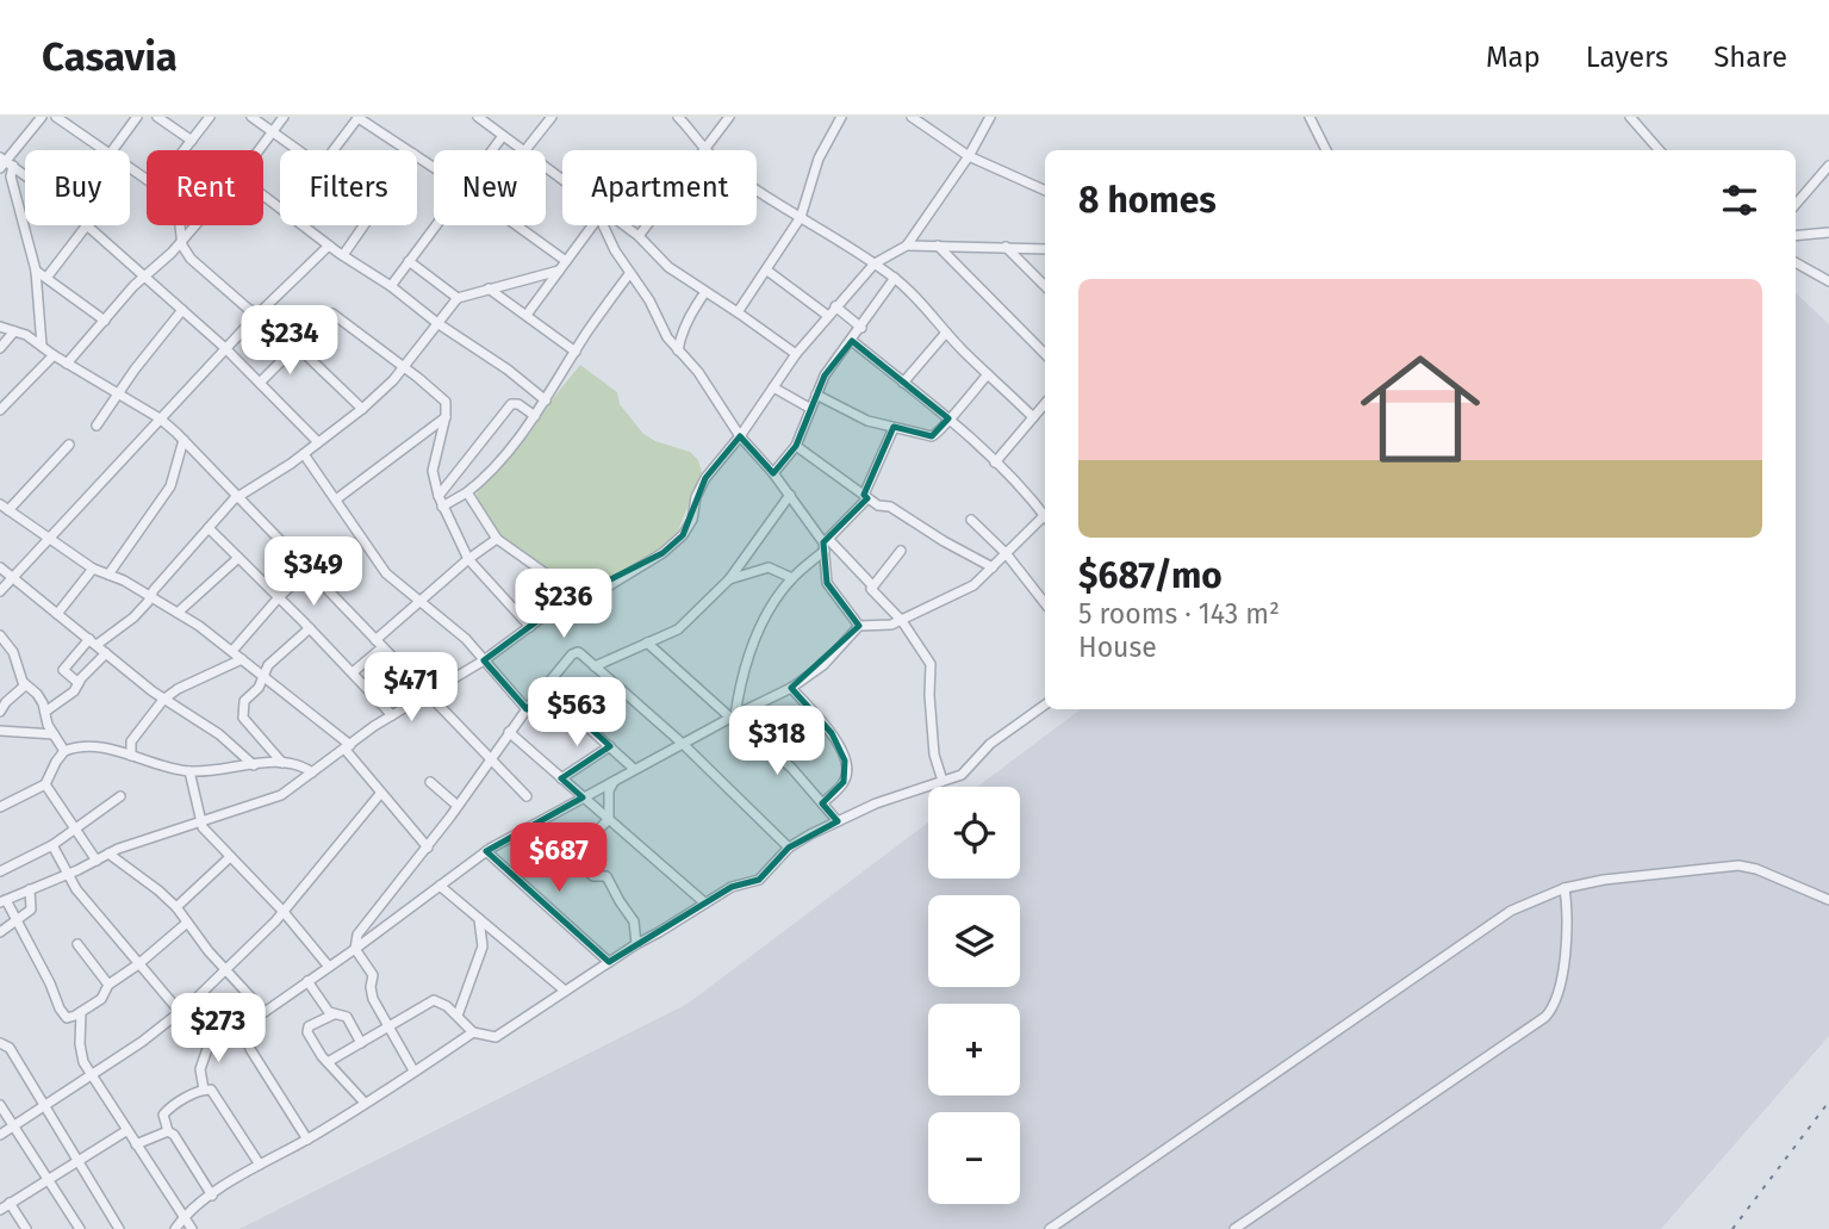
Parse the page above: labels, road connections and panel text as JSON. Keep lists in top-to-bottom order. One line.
{"page":{"header":"Casavia","nav":["Map","Layers","Share"],"chip":["Buy","Rent","Filters","New","Apartment"],"heading":"8 homes","list":[{"name":"$687/mo","note":"5 rooms · 143 m² · House"}],"price":["$234","$349","$236","$471","$563","$318","$687","$273"],"map_buttons":["+","−"]}}
